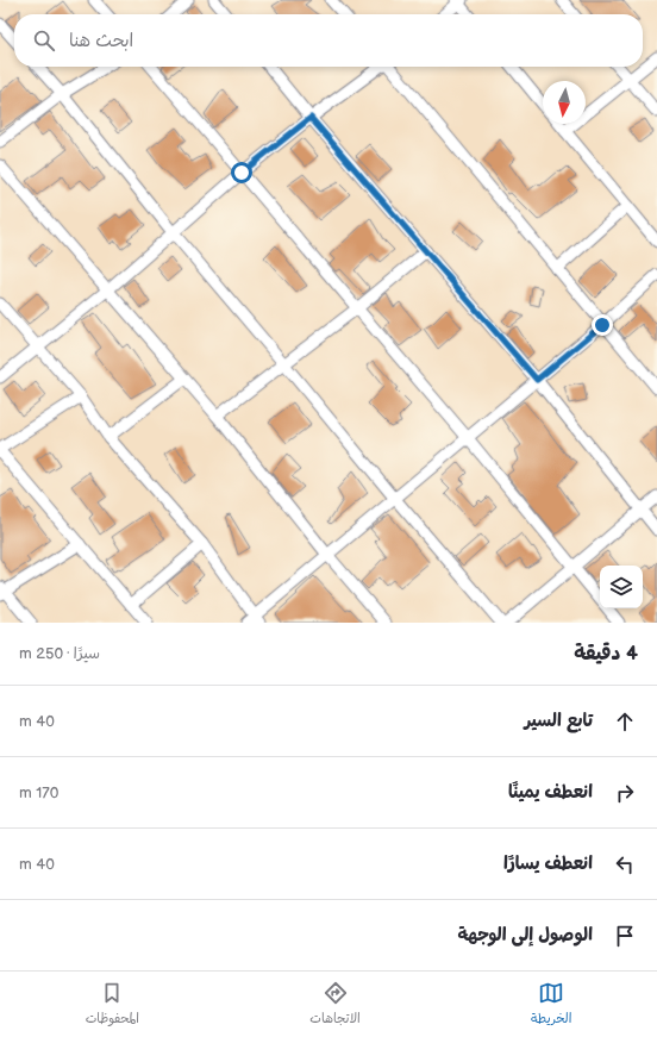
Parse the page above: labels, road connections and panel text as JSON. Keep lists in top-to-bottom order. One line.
{"north":"bottom","page":{"search":"ابحث هنا","heading":["4 دقيقة","سيرًا · 250 m"],"list":[["تابع السير","40 m"],["انعطف يمينًا","170 m"],["انعطف يسارًا","40 m"],"الوصول إلى الوجهة"],"nav":["الخريطة","الاتجاهات","المحفوظات"]}}
